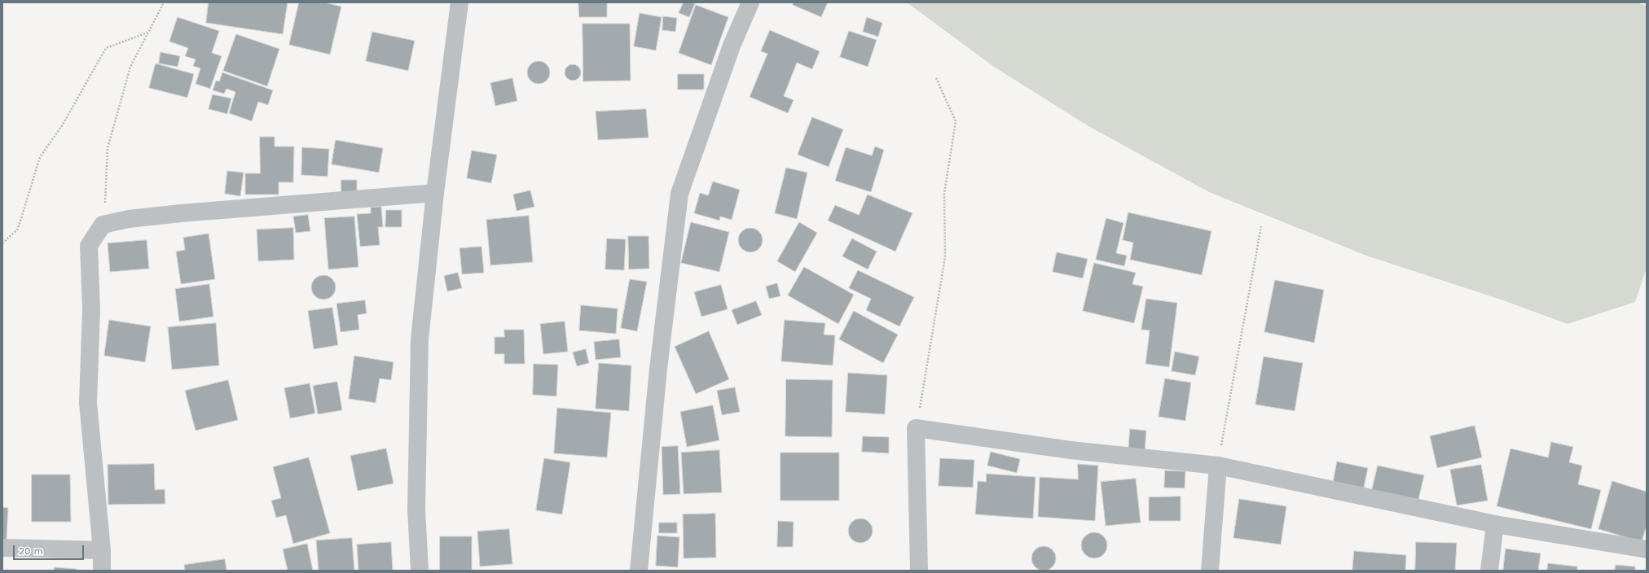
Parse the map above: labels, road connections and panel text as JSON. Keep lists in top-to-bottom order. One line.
{"scale_bar":"20 m"}
